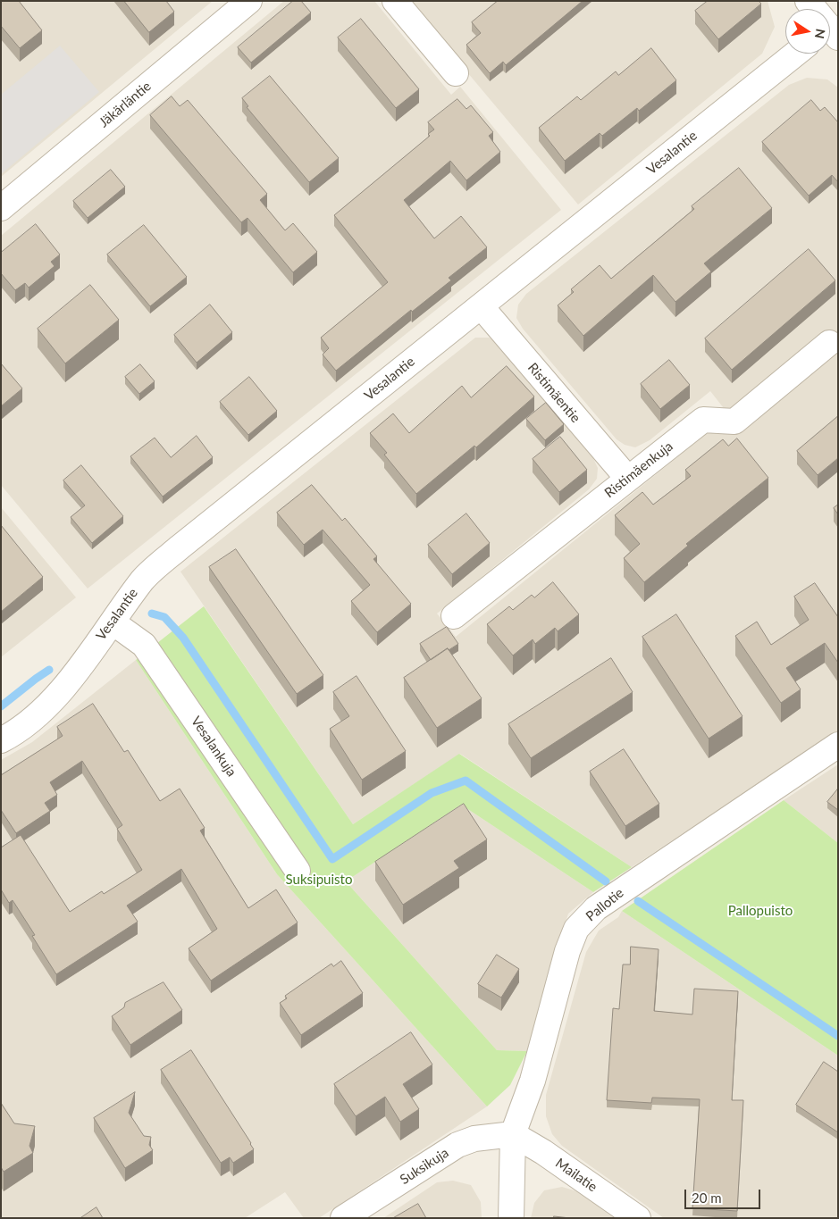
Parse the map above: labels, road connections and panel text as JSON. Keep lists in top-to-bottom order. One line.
{"streets":{"street":["Jäkärläntie","Vesalantie","Ristimäentie","Ristimäenkuja","Vesalankuja","Pallotie","Suksikuja","Mailatie"]},"crossings":[["Vesalantie","Ristimäentie"],["Ristimäentie","Ristimäenkuja"],["Pallotie","Suksikuja"],["Pallotie","Mailatie"],["Suksikuja","Mailatie"]],"parks":["Suksipuisto","Pallopuisto"],"scale_bar":"20 m","north":"right"}
